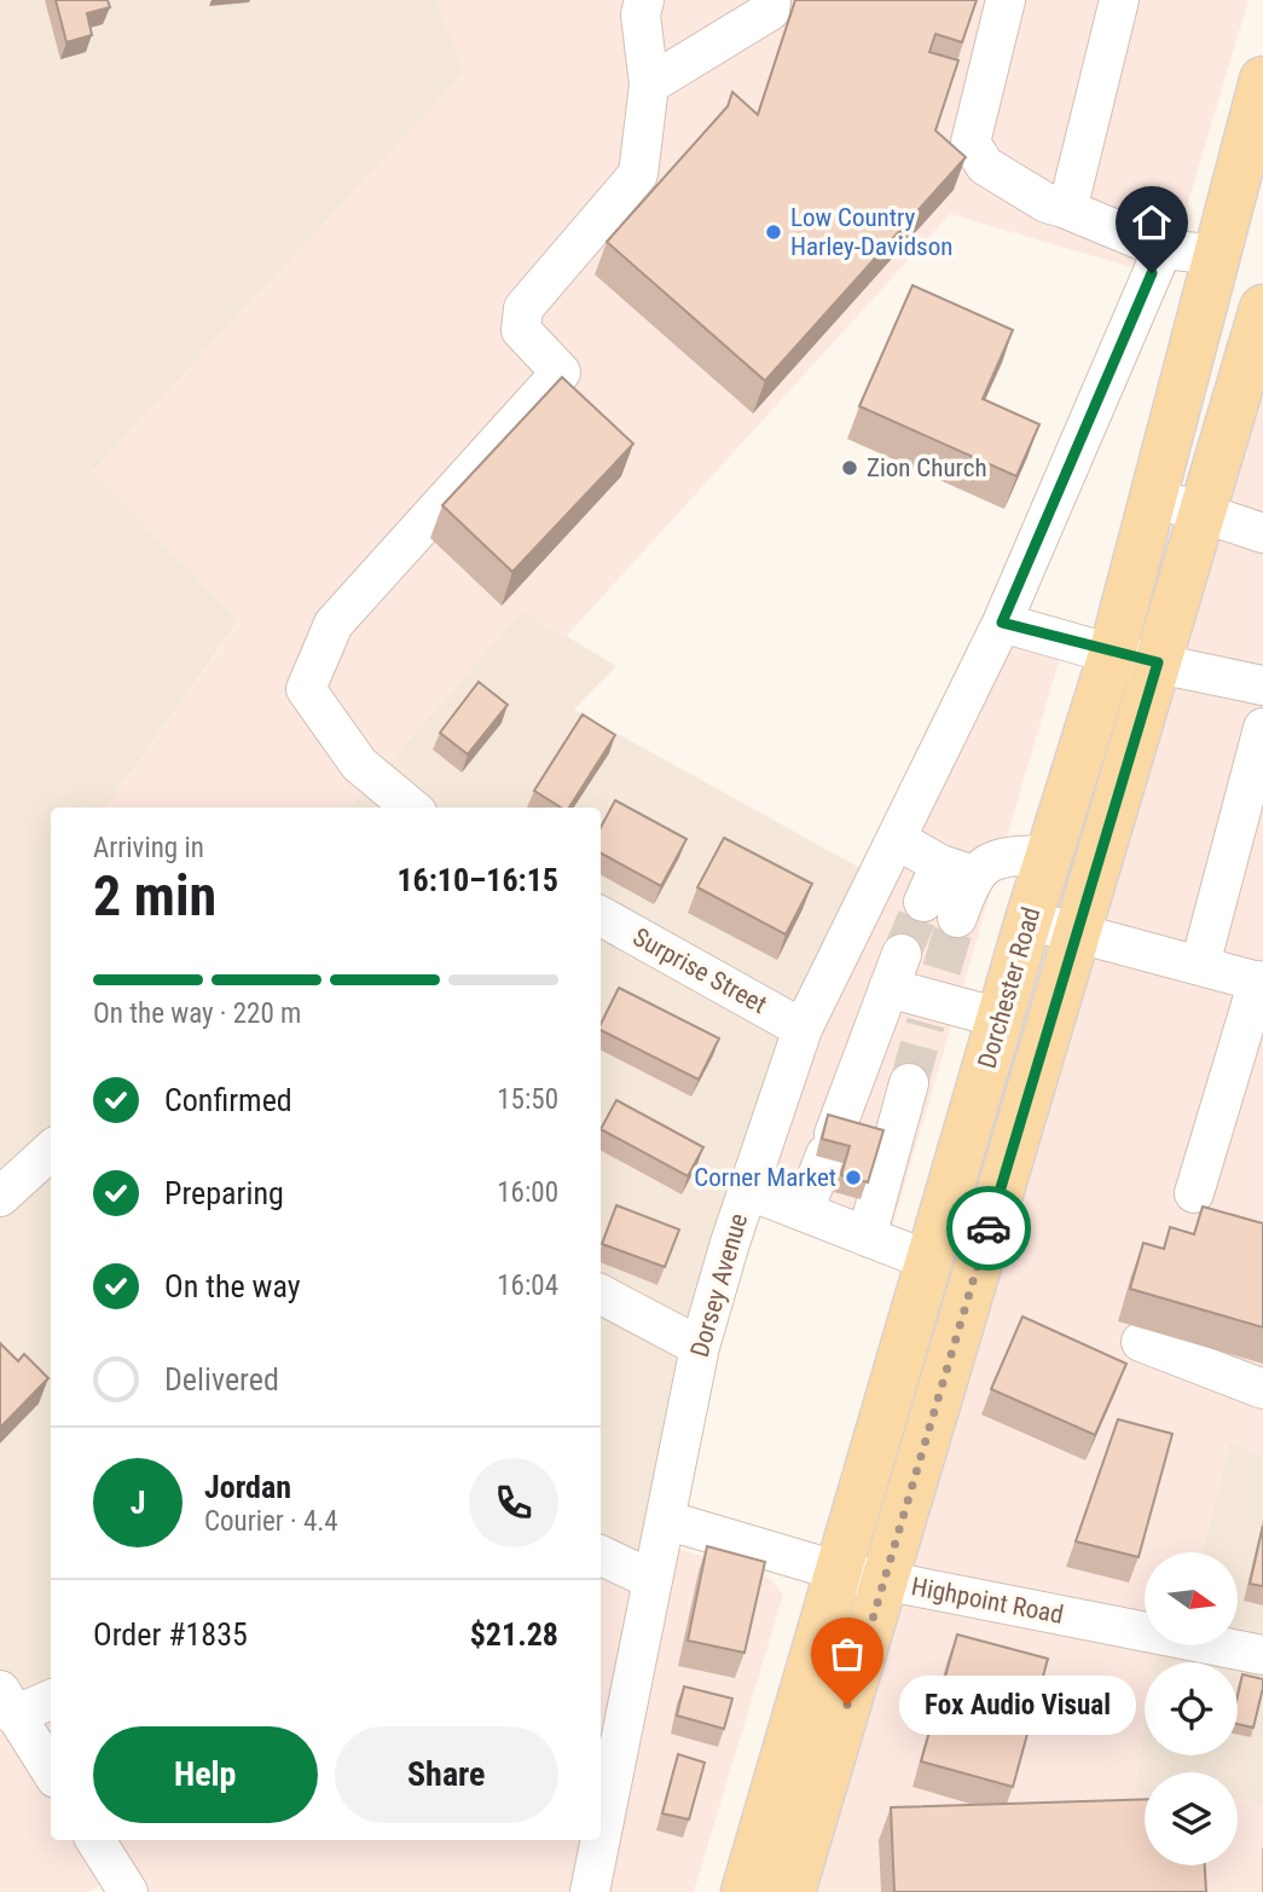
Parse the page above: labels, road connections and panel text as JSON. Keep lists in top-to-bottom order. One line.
{"streets":{"main road":["Dorchester Road"],"street":["Surprise Street","Dorsey Avenue","Highpoint Road"]},"crossings":[["Surprise Street","Dorsey Avenue"],["Dorchester Road","Highpoint Road"],["Dorsey Avenue","Highpoint Road"]],"places":["Low Country Harley-Davidson","Zion Church","Corner Market","Fox Audio Visual"],"north":"right","page":{"heading":["2 min","Arriving in","16:10–16:15"],"panel":["Jordan","Courier · 4.4","Order #1835","$21.28"],"bar":"On the way · 220 m","list":[["Confirmed","15:50"],["Preparing","16:00"],["On the way","16:04"],"Delivered"],"round":"J","bubble":"Fox Audio Visual","buttons":["Help","Share"]}}
